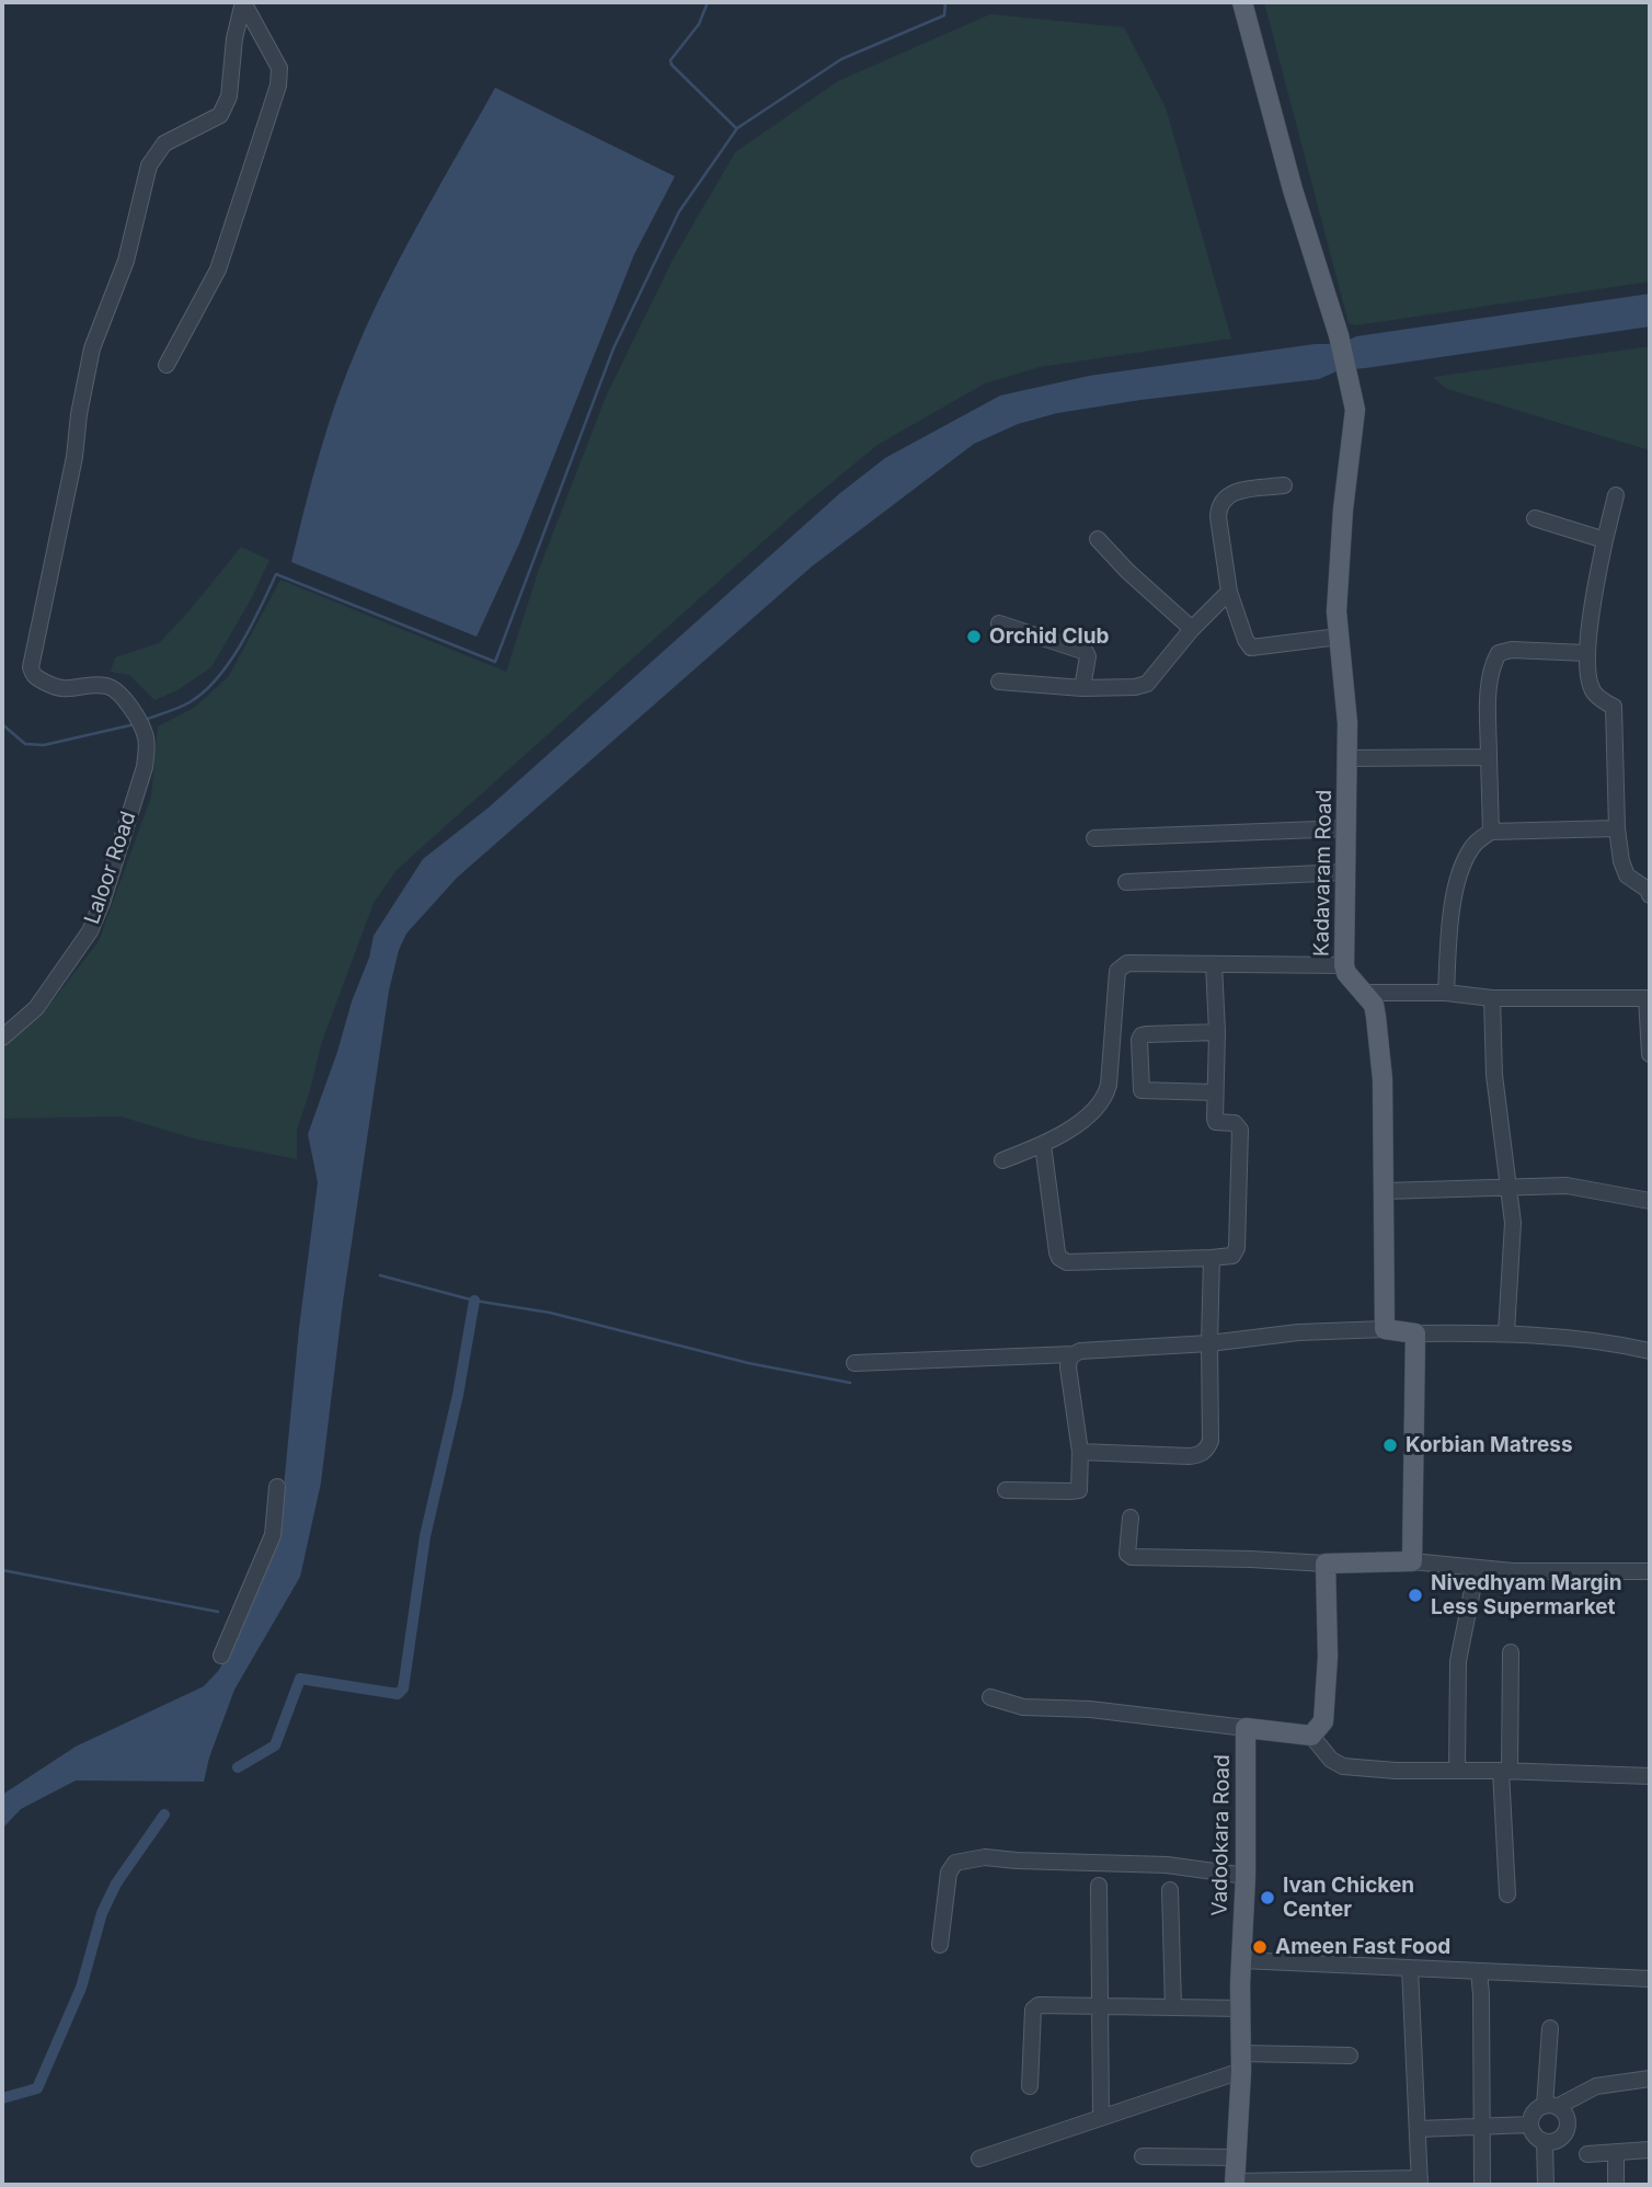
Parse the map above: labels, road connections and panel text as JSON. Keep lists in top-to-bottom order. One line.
{"streets":{"main road":["Kadavaram Road","Vadookara Road"],"street":["Laloor Road"]},"places":["Orchid Club","Korbian Matress","Nivedhyam Margin Less Supermarket","Ivan Chicken Center","Ameen Fast Food"]}
